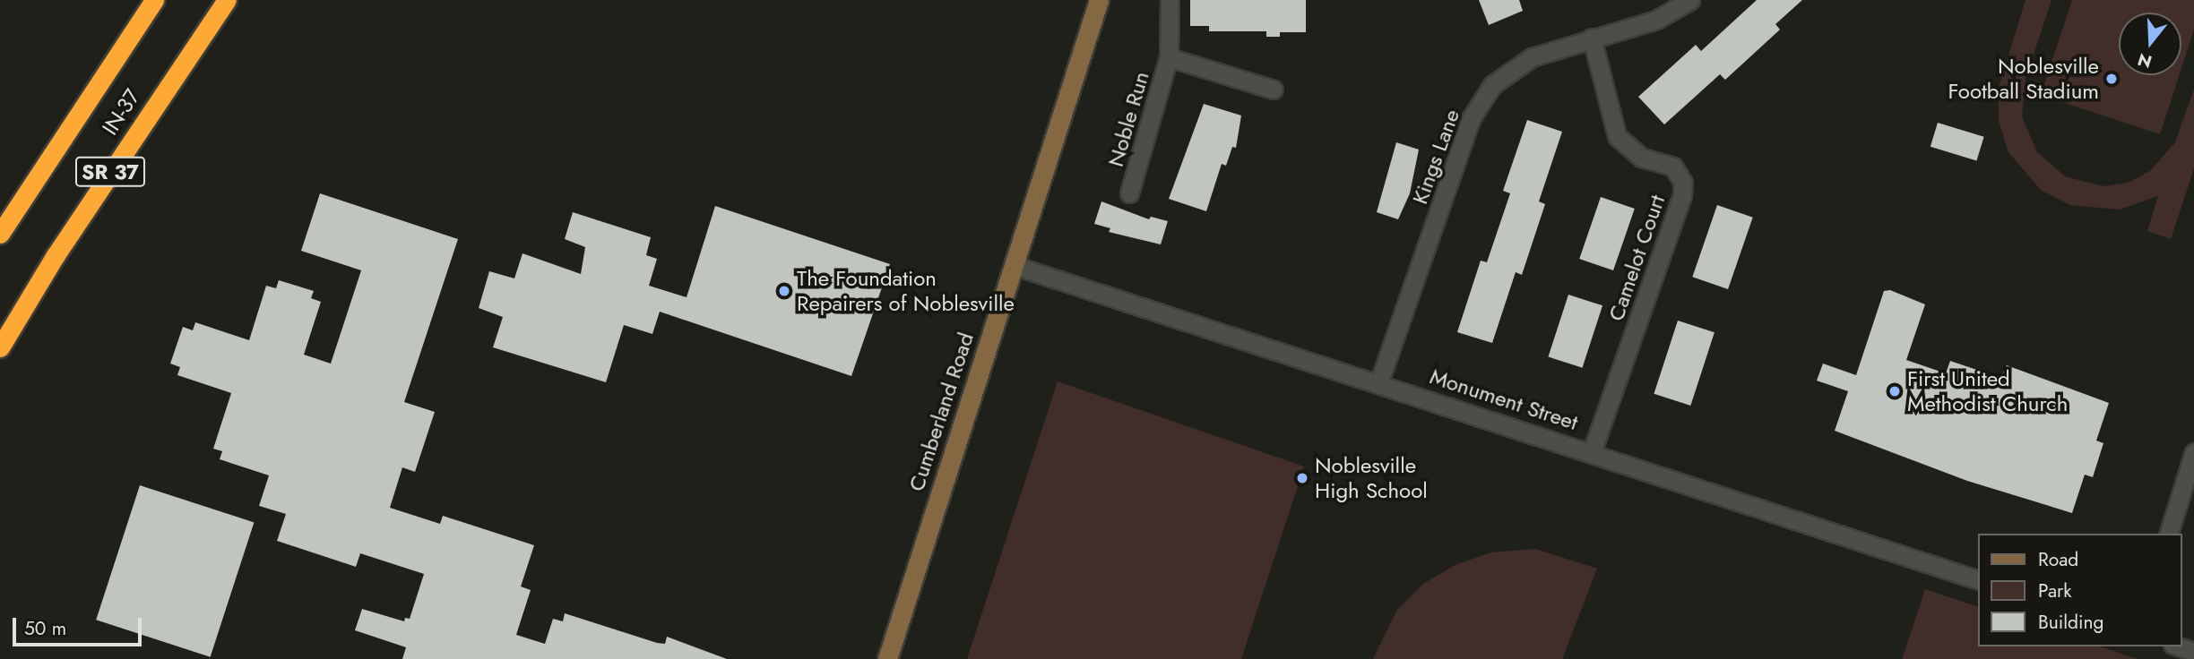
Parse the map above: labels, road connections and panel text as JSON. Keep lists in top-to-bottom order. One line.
{"streets":{"highway":["IN-37","SR 37"],"street":["Noble Run","Kings Lane","Camelot Court","Monument Street","Cumberland Road"]},"crossings":[["Kings Lane","Camelot Court"],["Kings Lane","Monument Street"],["Camelot Court","Monument Street"],["Monument Street","Cumberland Road"]],"places":["Noblesville Football Stadium","The Foundation Repairers of Noblesville","First United Methodist Church","Noblesville High School"],"legend":["Road","Park","Building"],"scale_bar":"50 m","north":"bottom"}
